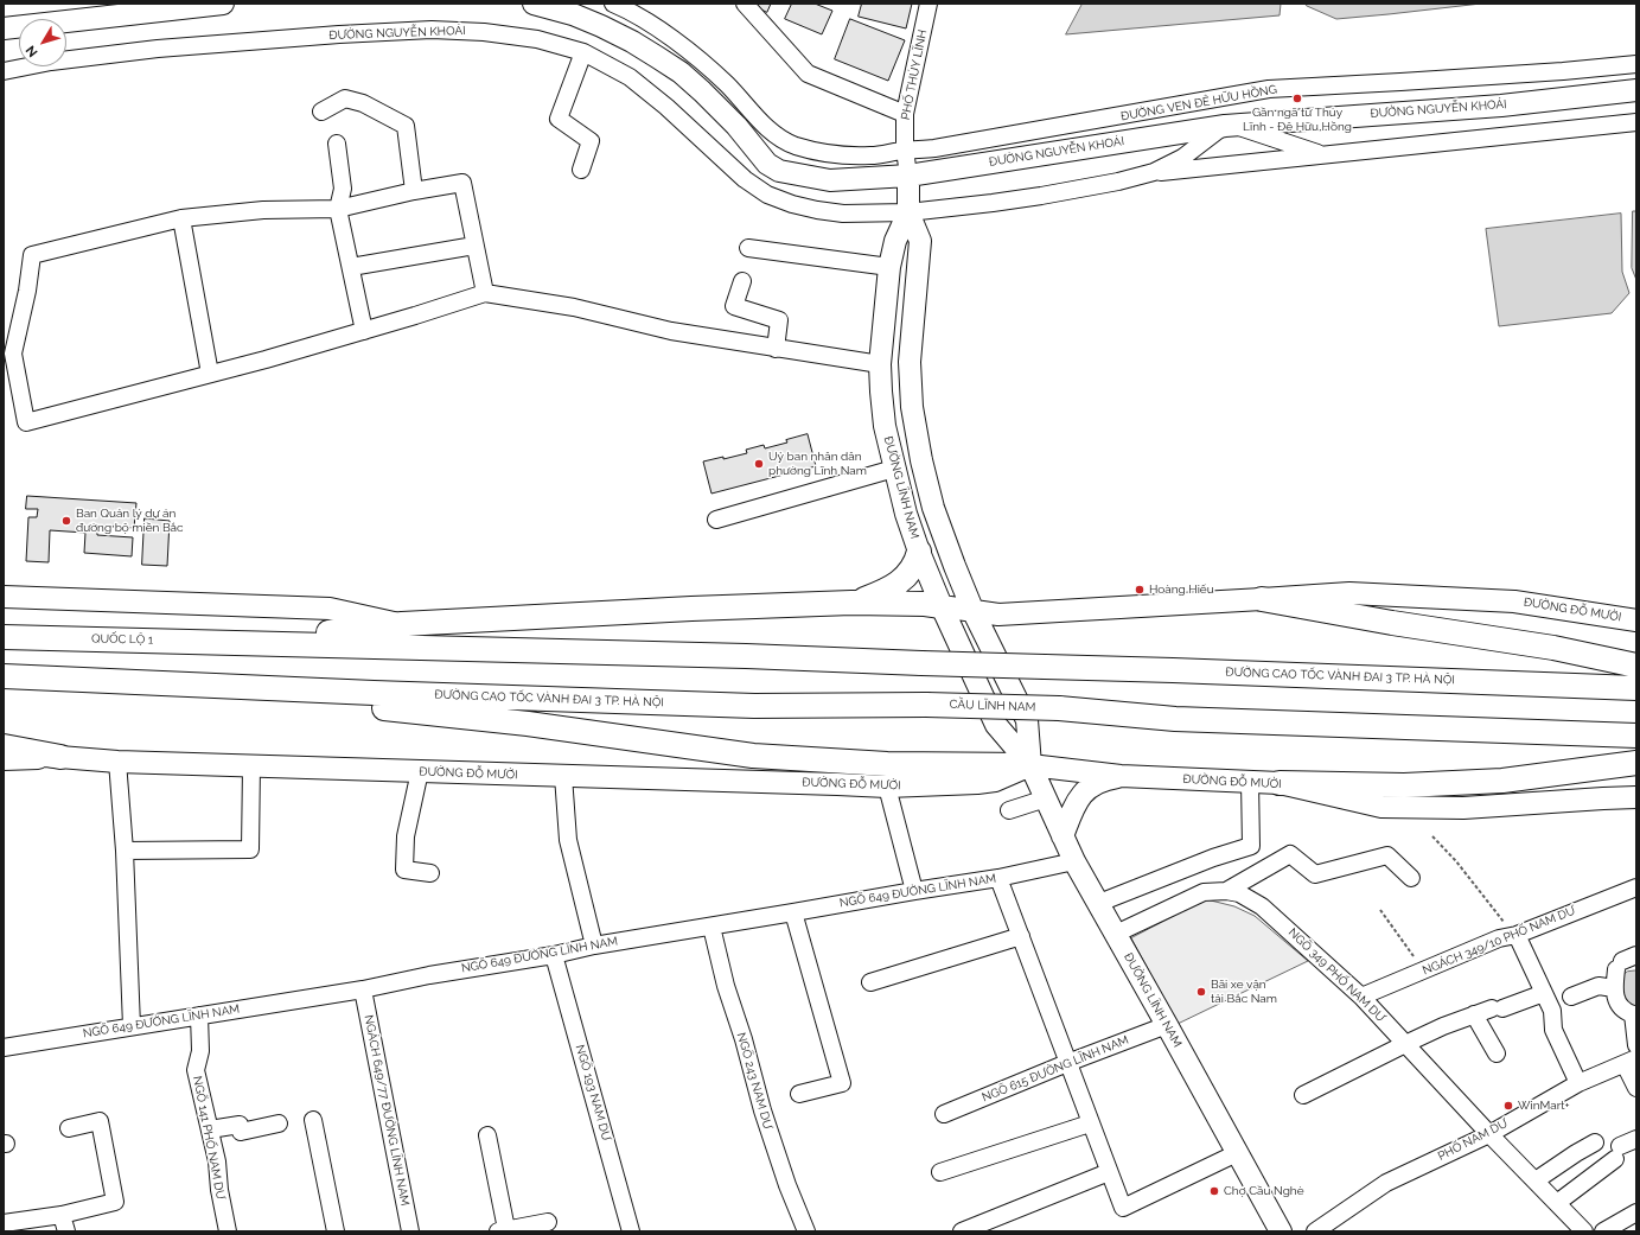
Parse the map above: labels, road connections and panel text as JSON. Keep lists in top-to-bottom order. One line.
{"streets":{"highway":["QUỐC LỘ 1","ĐƯỜNG CAO TỐC VÀNH ĐAI 3 TP. HÀ NỘI","CẦU LĨNH NAM"],"main road":["ĐƯỜNG NGUYỄN KHOÁI","ĐƯỜNG LĨNH NAM","ĐƯỜNG ĐỖ MƯỜI"],"street":["PHỐ THÚY LĨNH","ĐƯỜNG VEN ĐÊ HỮU HỒNG","NGÕ 649 ĐƯỜNG LĨNH NAM","NGÁCH 349/10 PHỐ NAM DƯ","NGÕ 349 PHỐ NAM DƯ","NGÕ 615 ĐƯỜNG LĨNH NAM","NGÕ 243 NAM DƯ","NGÕ 193 NAM DƯ","NGÁCH 649/77 ĐƯỜNG LĨNH NAM","NGÕ 141 PHỐ NAM DƯ","PHỐ NAM DƯ"]},"crossings":[["ĐƯỜNG NGUYỄN KHOÁI","PHỐ THÚY LĨNH"],["ĐƯỜNG NGUYỄN KHOÁI","ĐƯỜNG LĨNH NAM"],["PHỐ THÚY LĨNH","ĐƯỜNG VEN ĐÊ HỮU HỒNG"],["PHỐ THÚY LĨNH","ĐƯỜNG LĨNH NAM"],["ĐƯỜNG LĨNH NAM","ĐƯỜNG ĐỖ MƯỜI"],["ĐƯỜNG LĨNH NAM","NGÕ 649 ĐƯỜNG LĨNH NAM"],["ĐƯỜNG LĨNH NAM","NGÕ 349 PHỐ NAM DƯ"],["ĐƯỜNG LĨNH NAM","NGÕ 615 ĐƯỜNG LĨNH NAM"],["QUỐC LỘ 1","ĐƯỜNG CAO TỐC VÀNH ĐAI 3 TP. HÀ NỘI"],["ĐƯỜNG CAO TỐC VÀNH ĐAI 3 TP. HÀ NỘI","CẦU LĨNH NAM"],["NGÕ 649 ĐƯỜNG LĨNH NAM","NGÕ 243 NAM DƯ"],["NGÕ 649 ĐƯỜNG LĨNH NAM","NGÕ 193 NAM DƯ"],["NGÕ 649 ĐƯỜNG LĨNH NAM","NGÁCH 649/77 ĐƯỜNG LĨNH NAM"],["NGÕ 649 ĐƯỜNG LĨNH NAM","NGÕ 141 PHỐ NAM DƯ"],["NGÁCH 349/10 PHỐ NAM DƯ","NGÕ 349 PHỐ NAM DƯ"],["NGÕ 349 PHỐ NAM DƯ","PHỐ NAM DƯ"]],"places":["Gần ngã tư Thúy Lĩnh - Đê Hữu Hồng","Uỷ ban nhân dân phường Lĩnh Nam","Ban Quản lý dự án đường bộ miền Bắc","Hoàng Hiếu","Bãi xe vận tải Bắc Nam","WinMart+","Chợ Cầu Nghè"],"north":"bottom left"}
